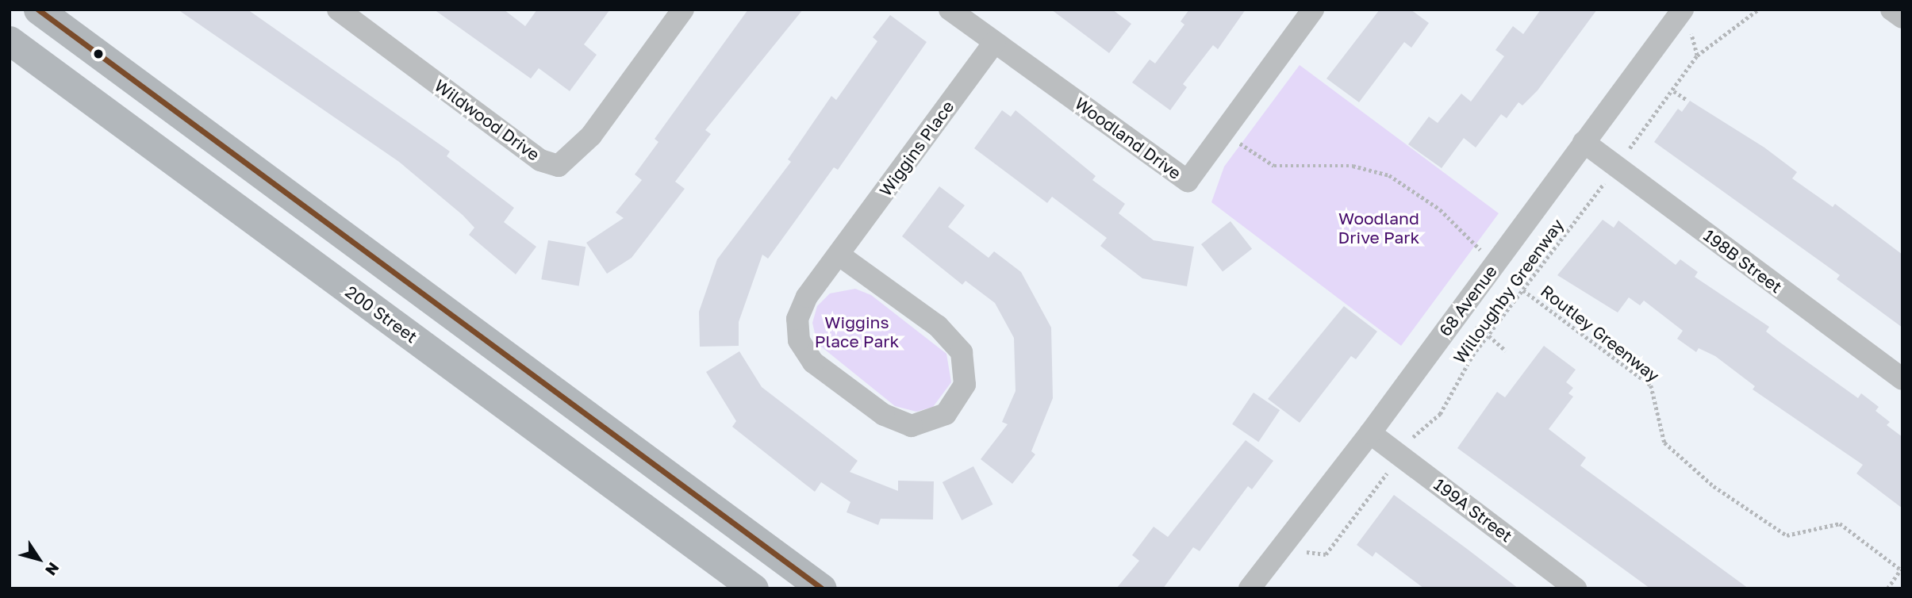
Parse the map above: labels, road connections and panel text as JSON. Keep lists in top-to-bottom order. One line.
{"streets":{"main road":["200 Street"],"street":["Wildwood Drive","Woodland Drive","Wiggins Place","198B Street","68 Avenue","199A Street"],"path":["Willoughby Greenway","Routley Greenway"]},"crossings":[["Woodland Drive","Wiggins Place"],["198B Street","68 Avenue"],["Willoughby Greenway","Routley Greenway"],["68 Avenue","199A Street"]],"parks":["Woodland Drive Park","Wiggins Place Park"],"north":"bottom right"}
